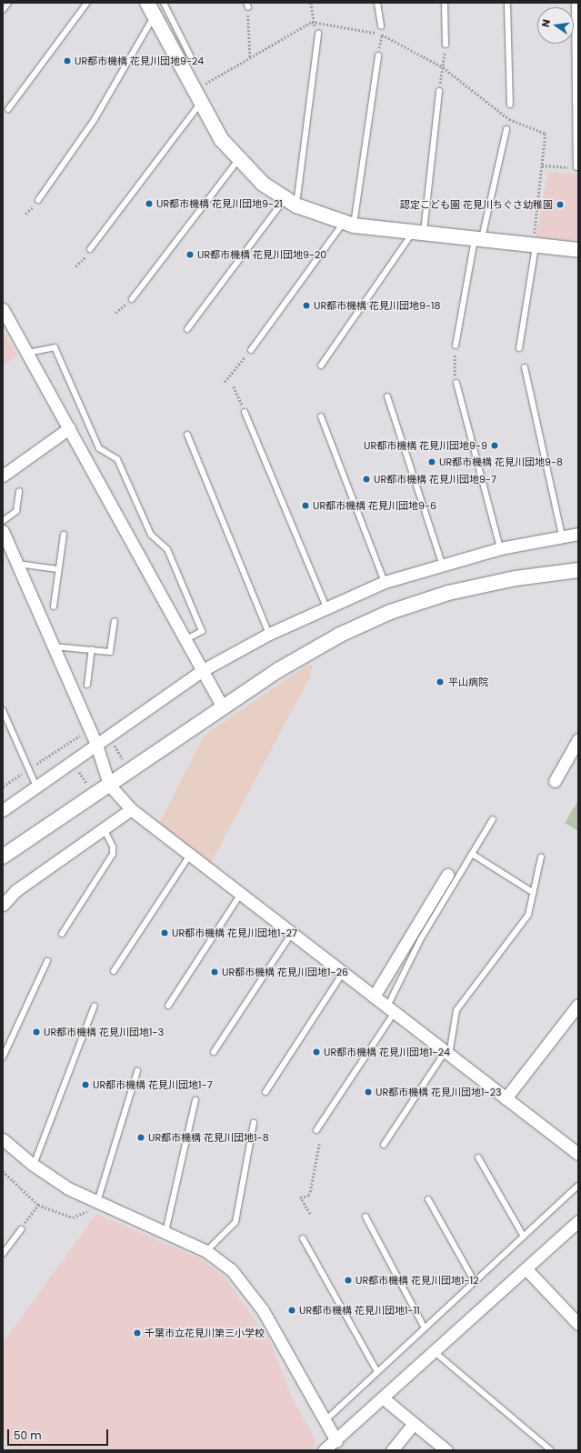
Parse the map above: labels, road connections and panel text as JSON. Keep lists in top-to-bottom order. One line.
{"places":["UR都市機構 花見川団地9-24","UR都市機構 花見川団地9-21","認定こども園 花見川ちぐさ幼稚園","UR都市機構 花見川団地9-20","UR都市機構 花見川団地9-18","UR都市機構 花見川団地9-9","UR都市機構 花見川団地9-8","UR都市機構 花見川団地9-7","UR都市機構 花見川団地9-6","平山病院","UR都市機構 花見川団地1-27","UR都市機構 花見川団地1-26","UR都市機構 花見川団地1-3","UR都市機構 花見川団地1-24","UR都市機構 花見川団地1-7","UR都市機構 花見川団地1-23","UR都市機構 花見川団地1-8","UR都市機構 花見川団地1-12","UR都市機構 花見川団地1-11","千葉市立花見川第三小学校"],"scale_bar":"50 m","north":"left"}
